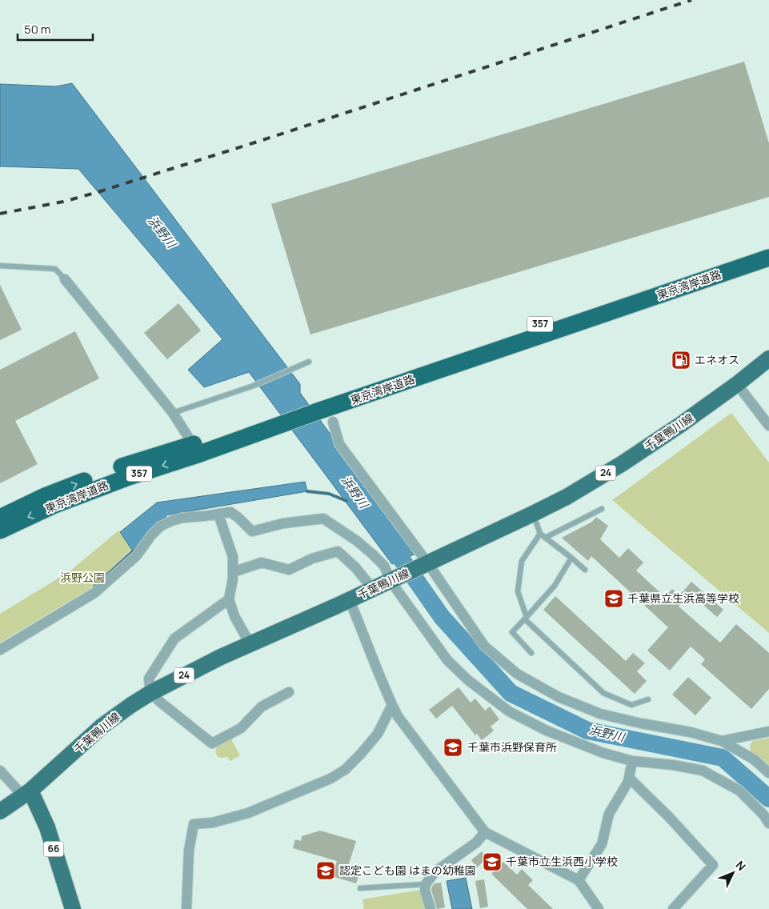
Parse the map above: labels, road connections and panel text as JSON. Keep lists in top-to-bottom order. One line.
{"streets":{"highway":["東京湾岸道路","357"],"main road":["千葉鴨川線","24","66"]},"crossings":[["千葉鴨川線","66"]],"water":["浜野川"],"parks":["浜野公園"],"places":{"fuel station":["エネオス"],"school or university":["千葉県立生浜高等学校","千葉市浜野保育所","千葉市立生浜西小学校","認定こども園 はまの幼稚園"]},"scale_bar":"50 m","north":"top right"}
